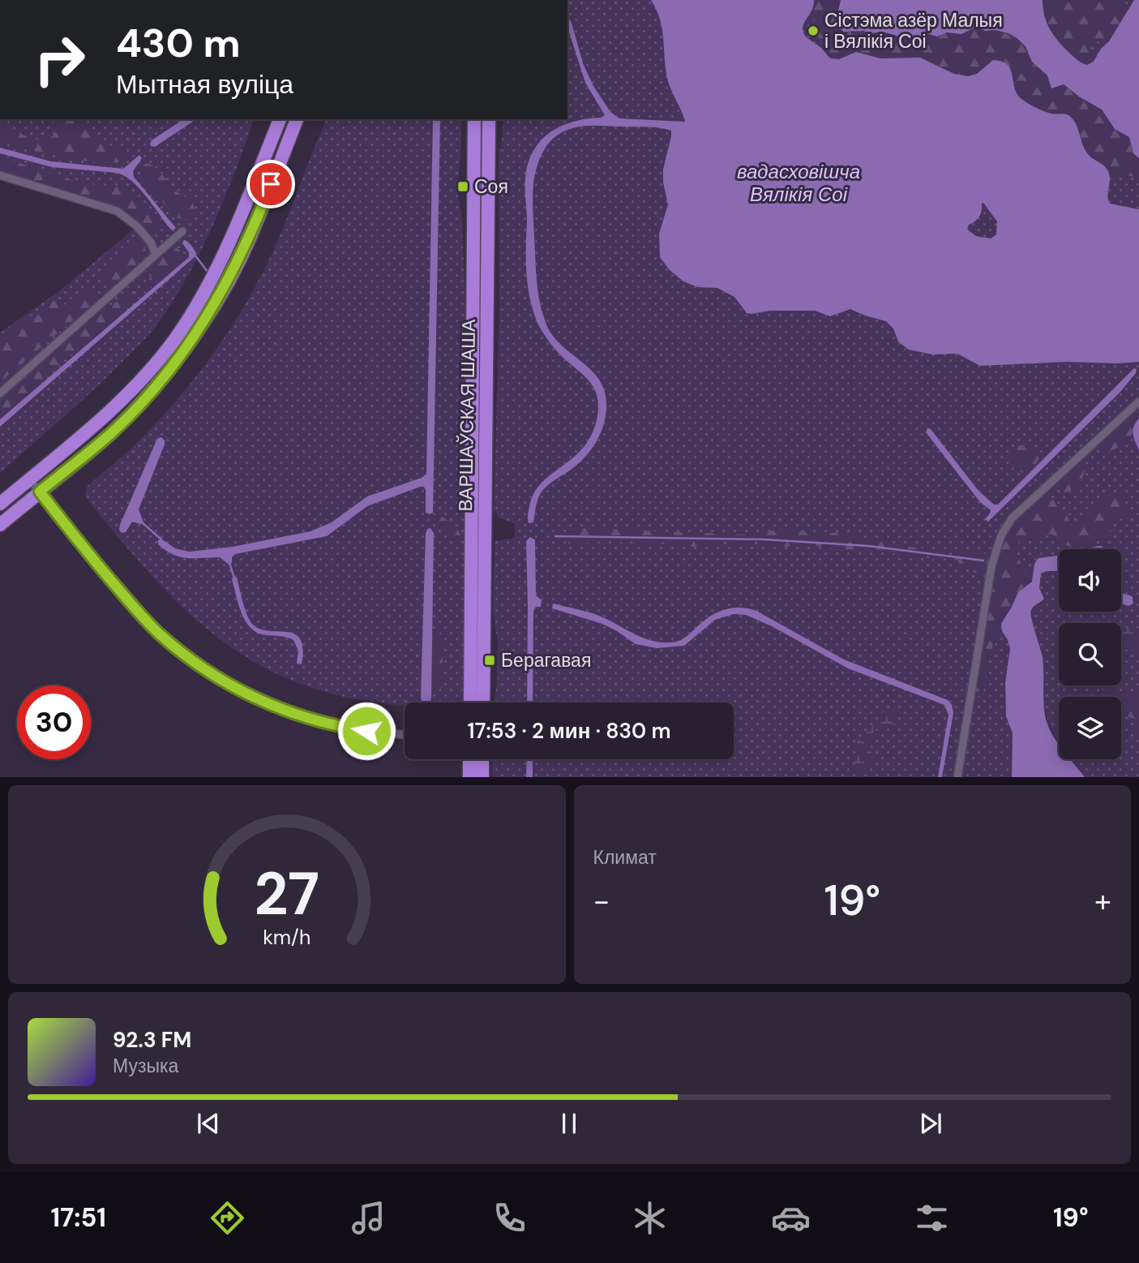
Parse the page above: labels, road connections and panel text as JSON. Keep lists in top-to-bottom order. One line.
{"streets":{"highway":["ВАРШАЎСКАЯ ШАША"]},"water":["вадасховішча Вялікія Соі"],"places":{"other":["Сістэма азёр Малыя і Вялікія Соі"],"transit":["Соя","Берагавая"]},"page":{"turn":["430 m","Мытная вуліца"],"limit":"30","trip":"17:53 · 2 мин · 830 m","tile":"Климат","heat":["−","19°","+"],"song":["92.3 FM","Музыка"],"tabs":["17:51","19°"],"gauge":["27","km/h"]}}
